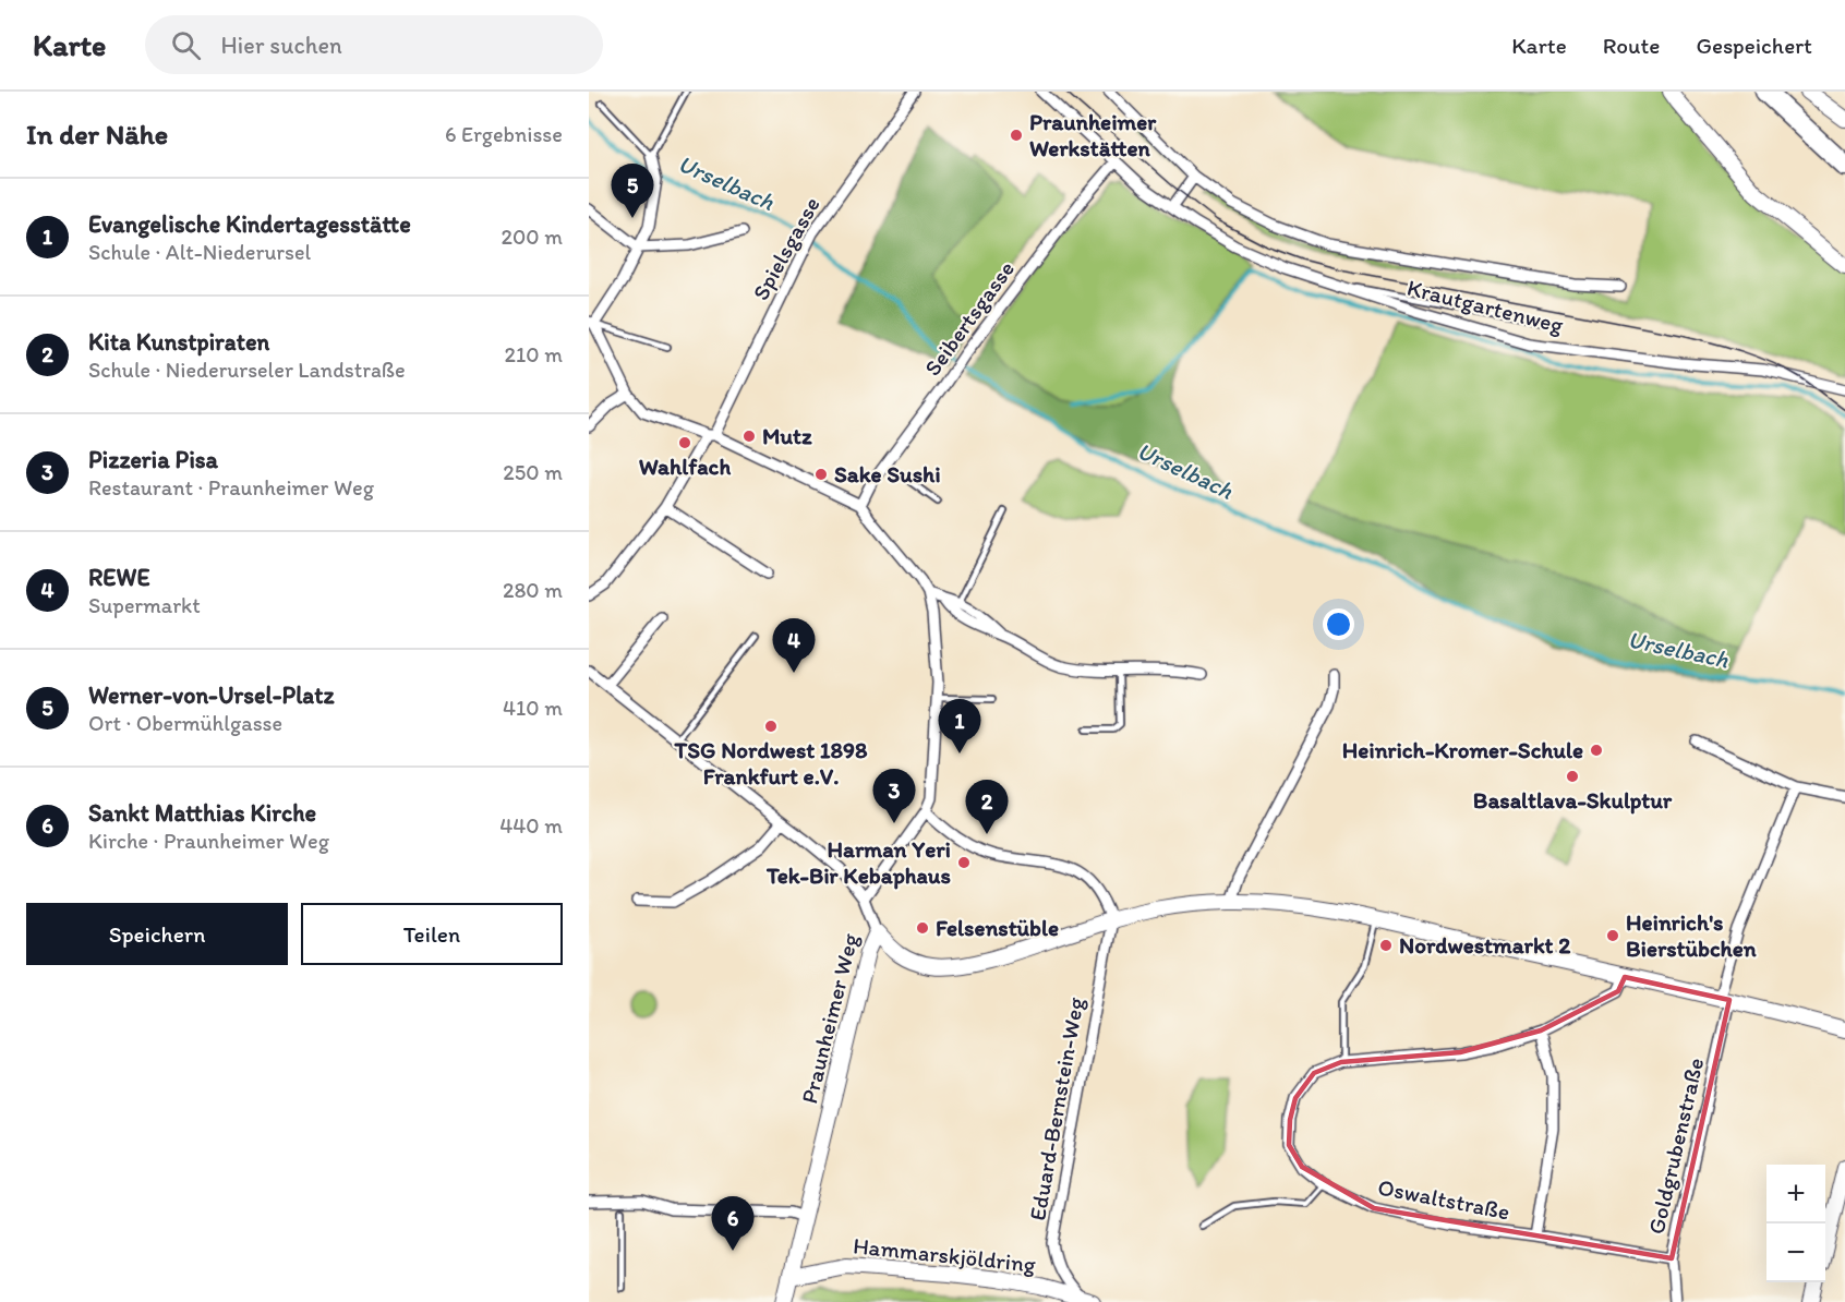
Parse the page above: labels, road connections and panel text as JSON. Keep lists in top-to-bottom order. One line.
{"streets":{"main road":["Praunheimer Weg","Hammarskjöldring"],"street":["Spielsgasse","Krautgartenweg","Seibertsgasse","Eduard-Bernstein-Weg","Goldgrubenstraße","Oswaltstraße"]},"crossings":[["Krautgartenweg","Seibertsgasse"],["Praunheimer Weg","Hammarskjöldring"],["Eduard-Bernstein-Weg","Hammarskjöldring"],["Goldgrubenstraße","Oswaltstraße"]],"water":["Urselbach"],"places":["Praunheimer Werkstätten","Mutz","Wahlfach","Sake Sushi","TSG Nordwest 1898 Frankfurt e.V.","Heinrich-Kromer-Schule","Basaltlava-Skulptur","Harman Yeri Tek-Bir Kebaphaus","Felsenstüble","Heinrich's Bierstübchen","Nordwestmarkt 2"],"page":{"header":"Karte","search":"Hier suchen","nav":["Karte","Route","Gespeichert"],"heading":["In der Nähe","6 Ergebnisse"],"pins":["5","4","1","3","2","6"],"list":[{"mark":"1","name":"Evangelische Kindertagesstätte","note":"Schule · Alt-Niederursel","value":"200 m"},{"mark":"2","name":"Kita Kunstpiraten","note":"Schule · Niederurseler Landstraße","value":"210 m"},{"mark":"3","name":"Pizzeria Pisa","note":"Restaurant · Praunheimer Weg","value":"250 m"},{"mark":"4","name":"REWE","note":"Supermarkt","value":"280 m"},{"mark":"5","name":"Werner-von-Ursel-Platz","note":"Ort · Obermühlgasse","value":"410 m"},{"mark":"6","name":"Sankt Matthias Kirche","note":"Kirche · Praunheimer Weg","value":"440 m"}],"buttons":["Speichern","Teilen"],"map_buttons":["+","−"]}}
